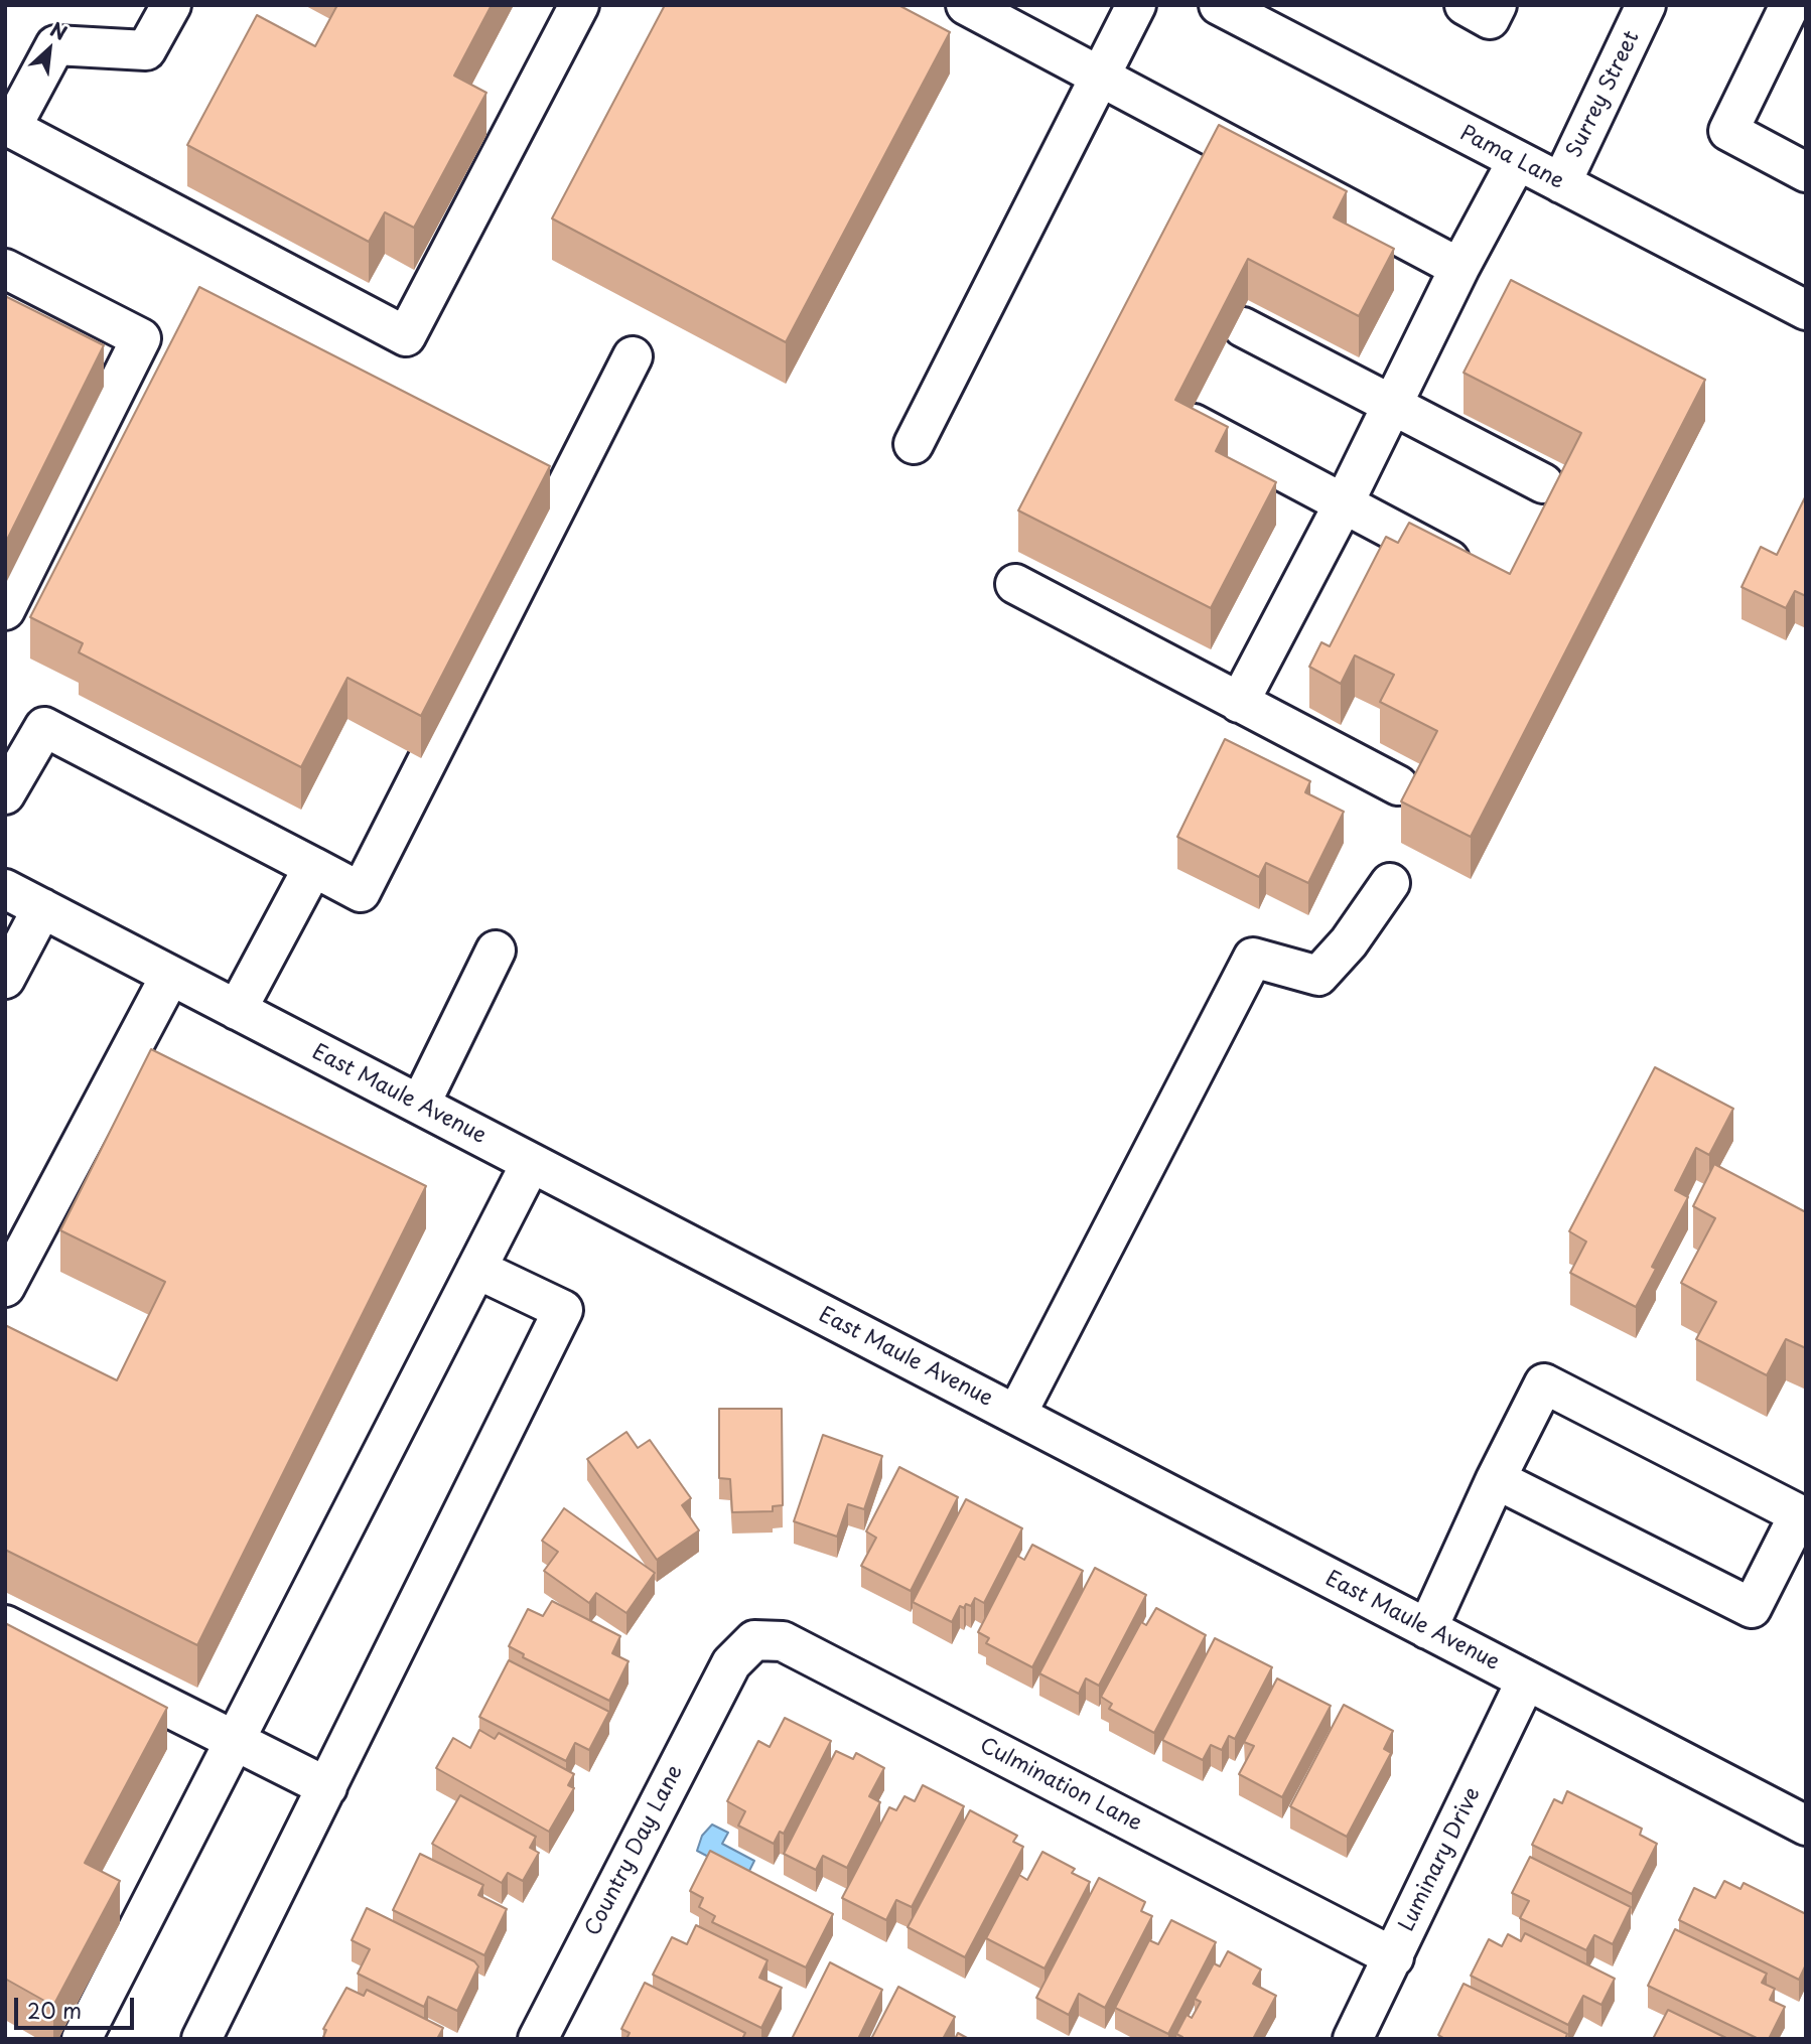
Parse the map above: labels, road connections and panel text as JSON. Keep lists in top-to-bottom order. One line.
{"streets":{"street":["Surrey Street","Pama Lane","East Maule Avenue","Culmination Lane","Country Day Lane","Luminary Drive"]},"crossings":[["Surrey Street","Pama Lane"],["East Maule Avenue","Luminary Drive"],["Culmination Lane","Country Day Lane"],["Culmination Lane","Luminary Drive"]],"scale_bar":"20 m","north":"top right"}
